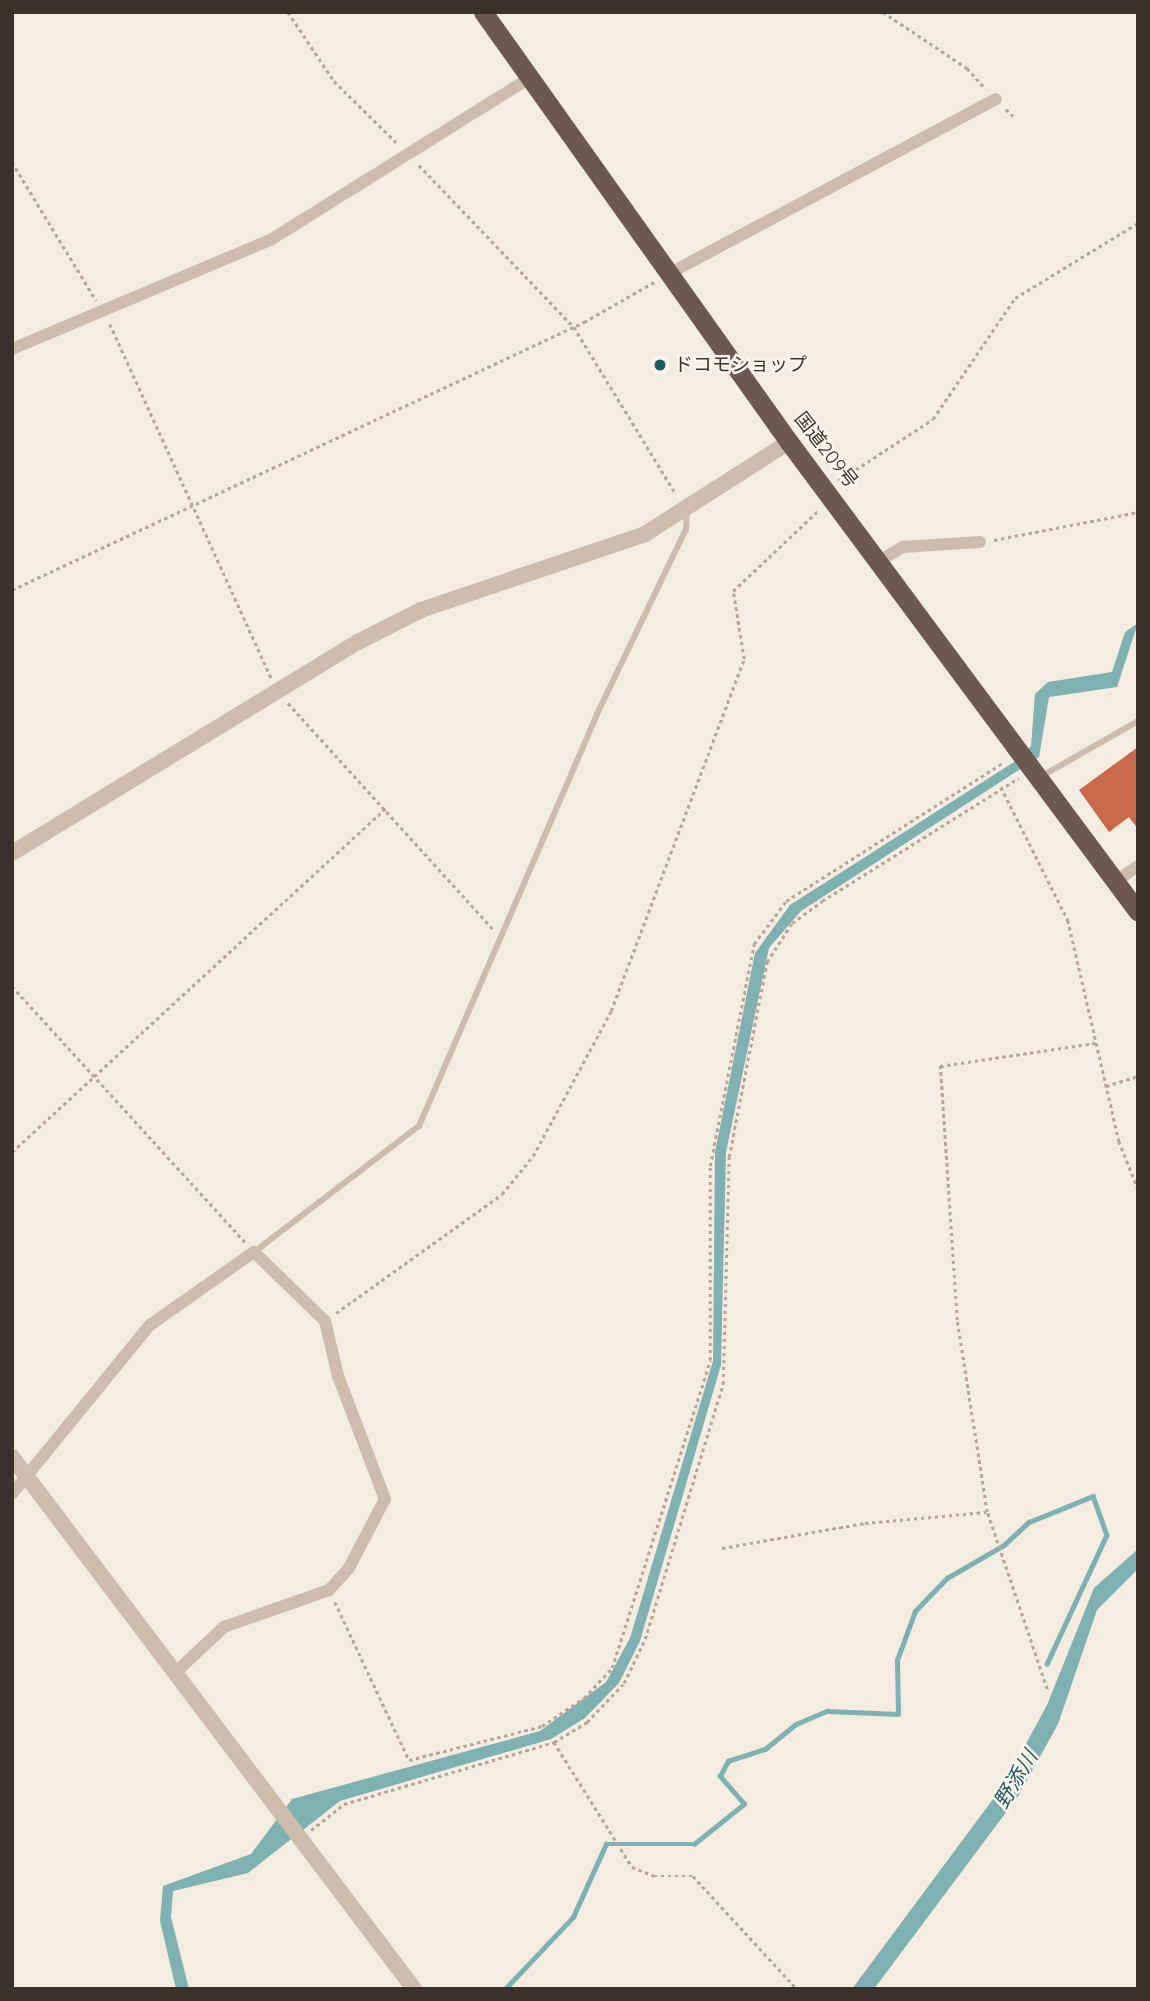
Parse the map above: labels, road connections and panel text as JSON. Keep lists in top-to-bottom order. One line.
{"streets":{"highway":["国道209号"]},"water":["野添川"],"places":["ドコモショップ"]}
